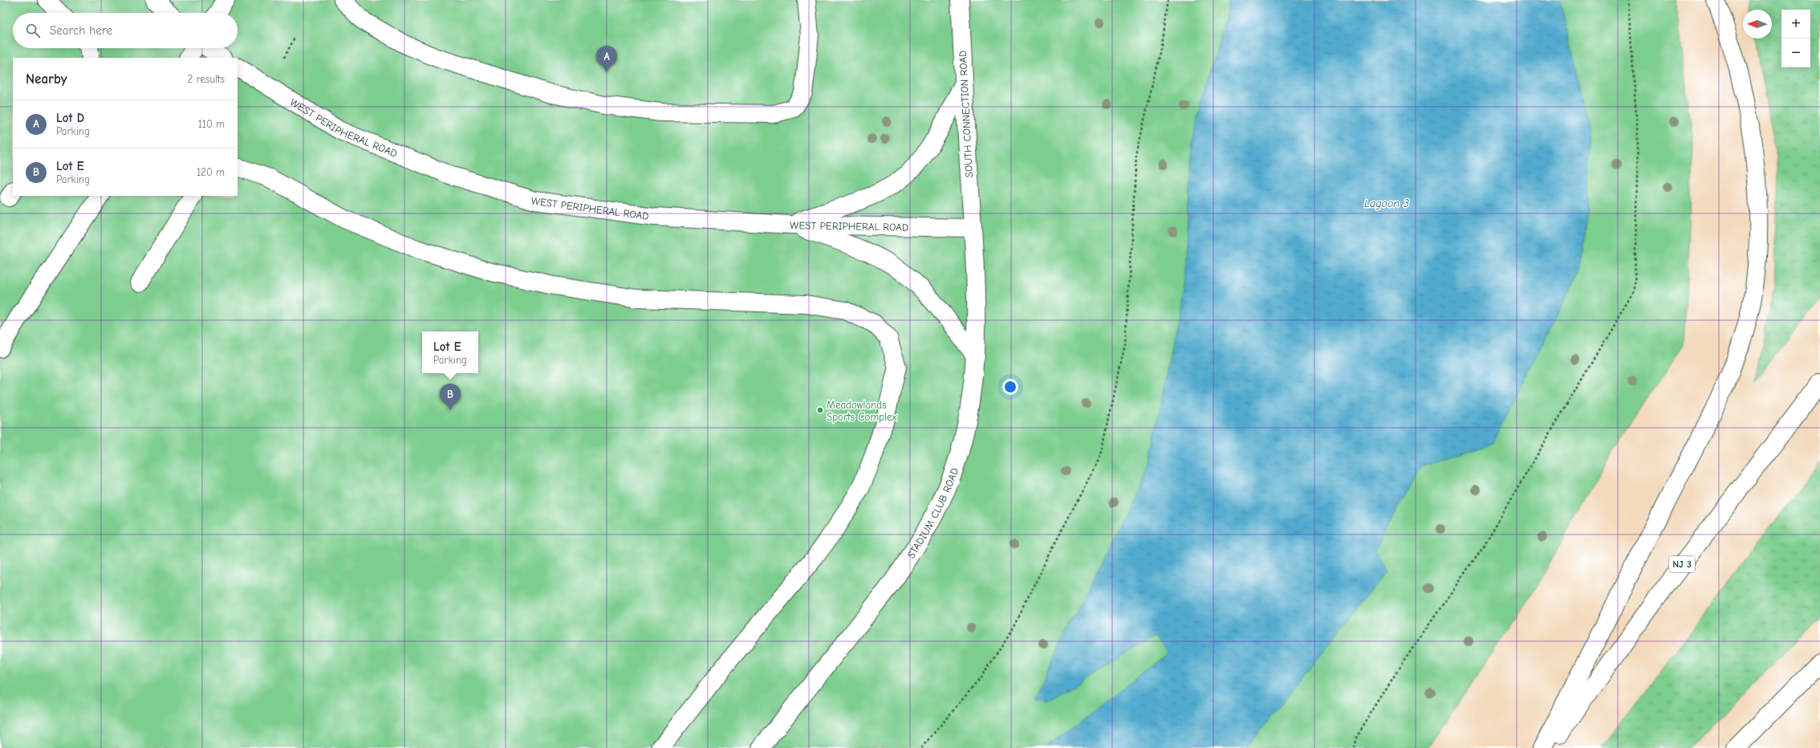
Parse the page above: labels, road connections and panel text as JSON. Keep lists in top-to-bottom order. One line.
{"streets":{"main road":["SOUTH CONNECTION ROAD","WEST PERIPHERAL ROAD","STADIUM CLUB ROAD","NJ 3"]},"crossings":[["SOUTH CONNECTION ROAD","WEST PERIPHERAL ROAD"],["SOUTH CONNECTION ROAD","STADIUM CLUB ROAD"],["WEST PERIPHERAL ROAD","STADIUM CLUB ROAD"]],"water":["Lagoon 3"],"places":["Meadowlands Sports Complex"],"north":"left","page":{"map_buttons":["+","−"],"search":"Search here","pins":["A","B"],"heading":["Nearby","2 results"],"list":[{"mark":"A","name":"Lot D","note":"Parking","value":"110 m"},{"mark":"B","name":"Lot E","note":"Parking","value":"120 m"}],"popup":["Lot E","Parking"]}}
